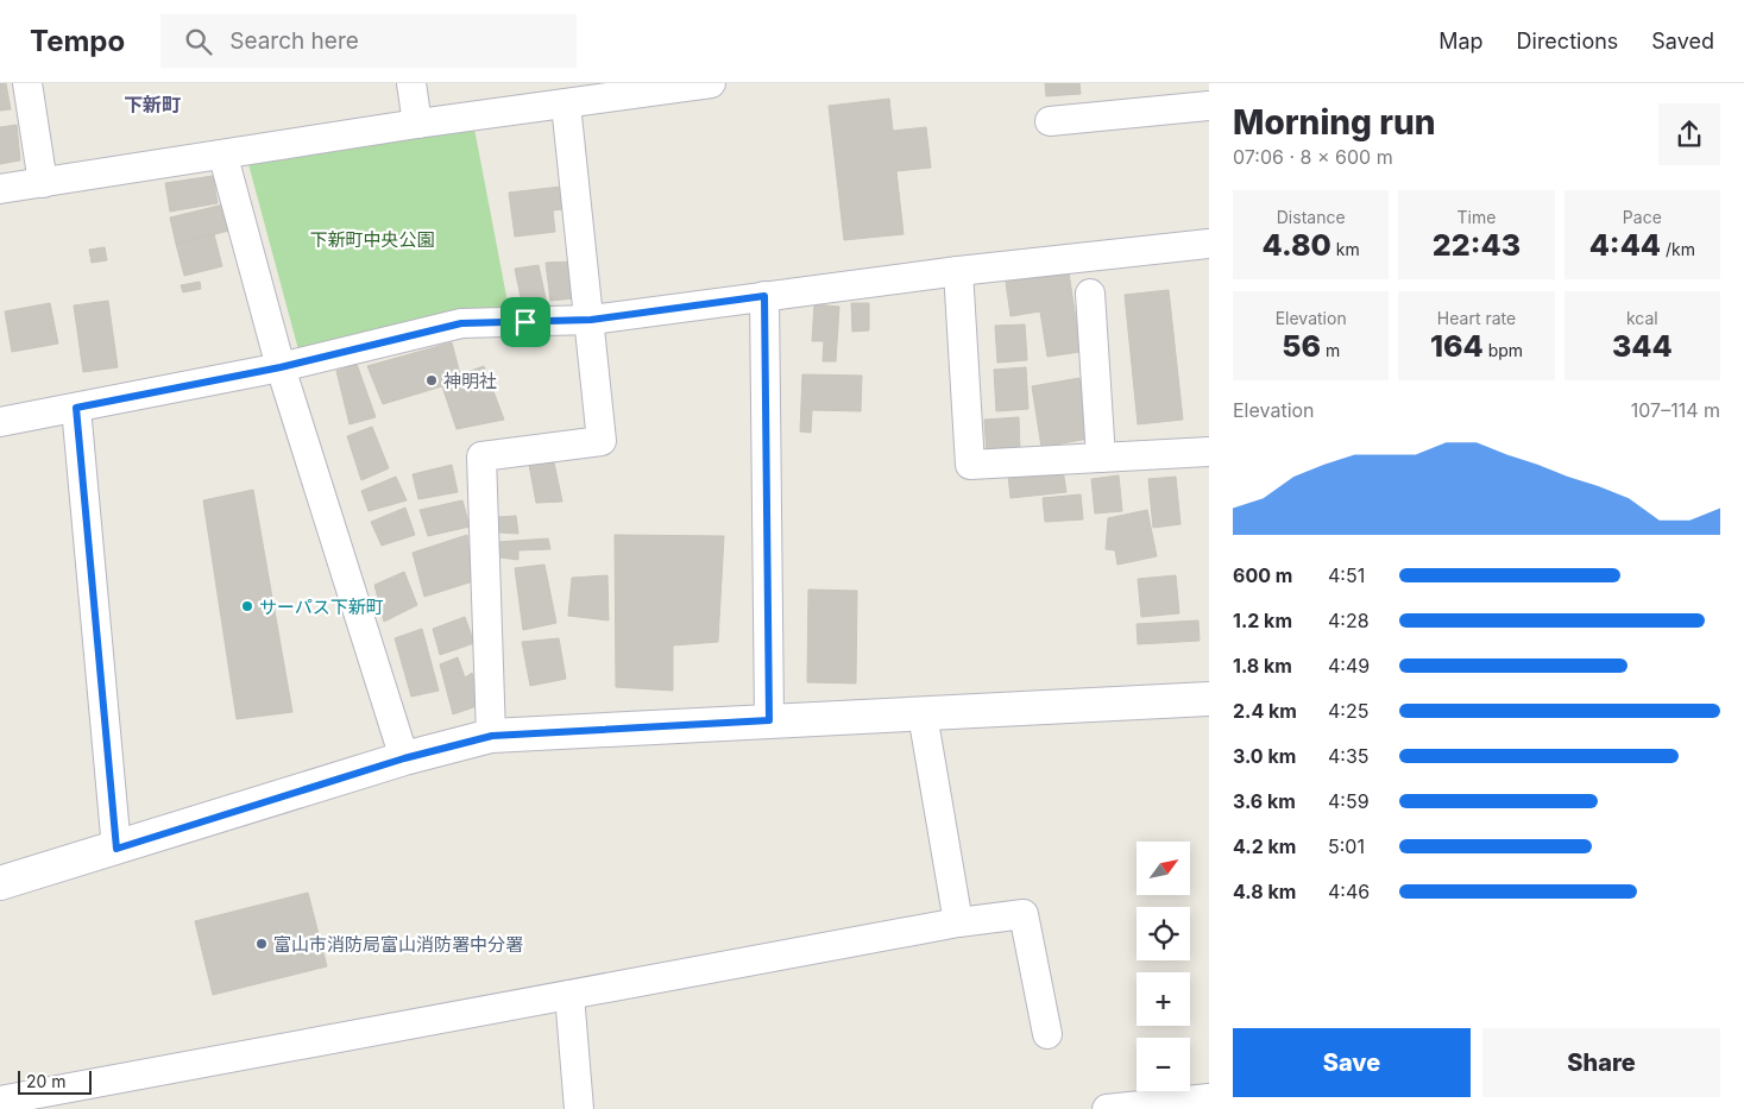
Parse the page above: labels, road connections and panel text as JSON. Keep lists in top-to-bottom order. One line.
{"districts":["下新町"],"parks":["下新町中央公園"],"places":["神明社","サーパス下新町","富山市消防局富山消防署中分署"],"scale_bar":"20 m","north":"top right","page":{"header":"Tempo","search":"Search here","nav":["Map","Directions","Saved"],"heading":["Morning run","07:06 · 8 × 600 m"],"stats":[["Distance","4.80 km"],["Time","22:43"],["Pace","4:44 /km"],["Elevation","56 m"],["Heart rate","164 bpm"],["kcal","344"]],"chart":["Elevation","107–114 m"],"list":[{"name":"600 m","note":"4:51"},{"name":"1.2 km","note":"4:28"},{"name":"1.8 km","note":"4:49"},{"name":"2.4 km","note":"4:25"},{"name":"3.0 km","note":"4:35"},{"name":"3.6 km","note":"4:59"},{"name":"4.2 km","note":"5:01"},{"name":"4.8 km","note":"4:46"}],"map_buttons":["+","−"],"buttons":["Save","Share"],"scale":"20 m"}}
